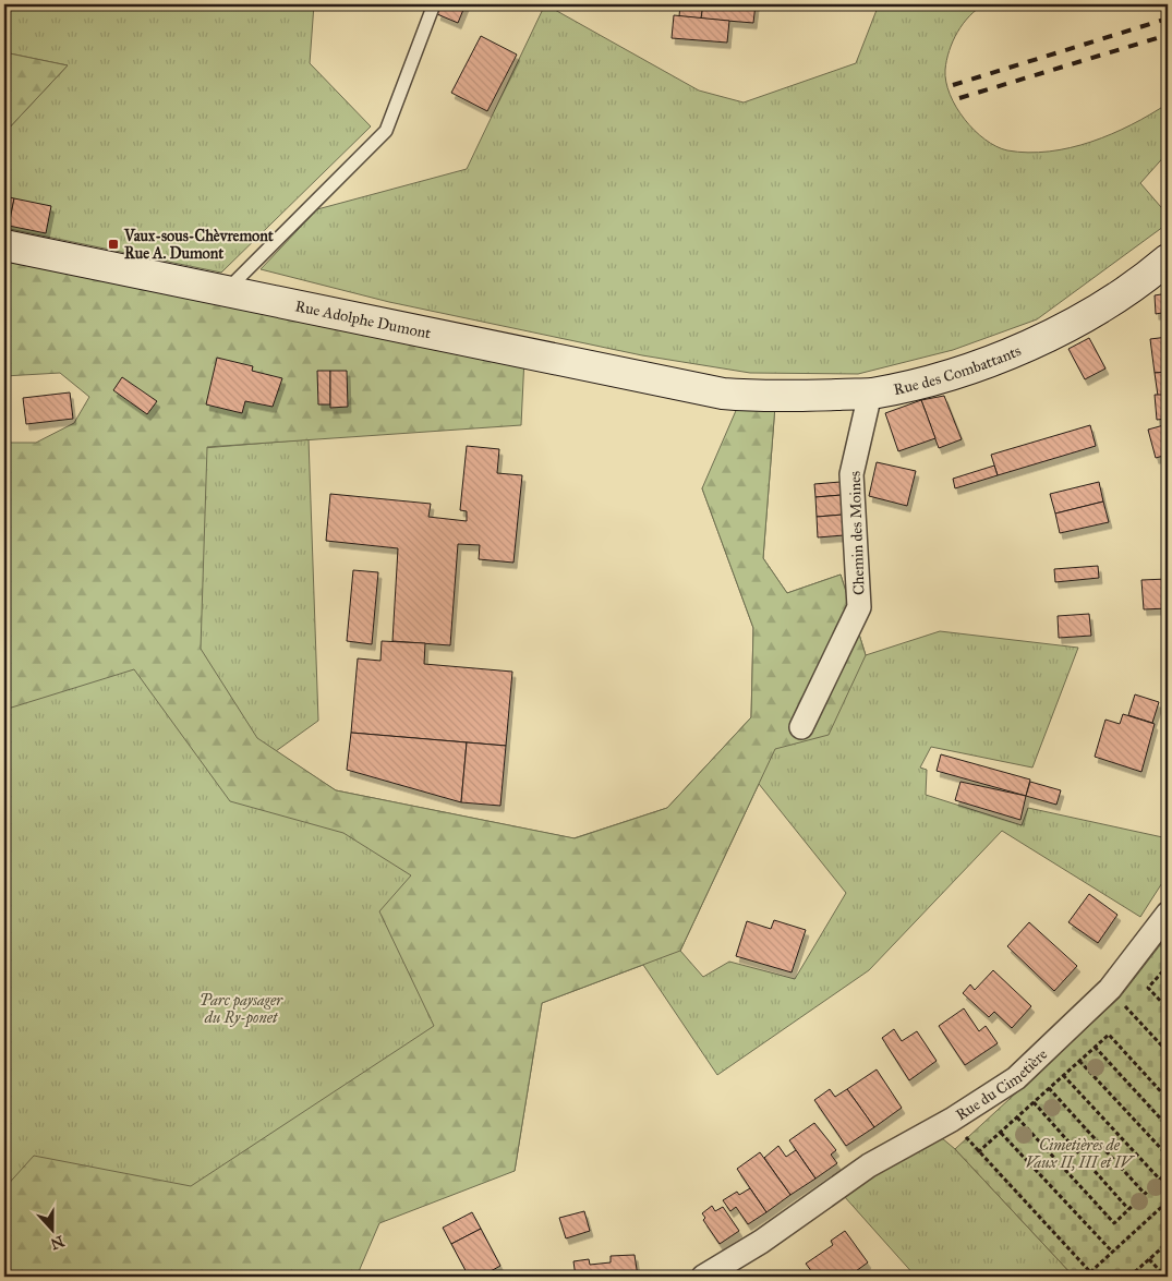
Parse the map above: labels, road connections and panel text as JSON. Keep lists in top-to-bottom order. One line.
{"streets":{"main road":["Rue Adolphe Dumont","Rue des Combattants"],"street":["Chemin des Moines","Rue du Cimetière"]},"crossings":[["Rue Adolphe Dumont","Rue des Combattants"],["Rue des Combattants","Chemin des Moines"]],"parks":["Parc paysager du Ry-ponet","Cimetières de Vaux II, III et IV"],"places":{"transit":["Vaux-sous-Chèvremont Rue A. Dumont"]},"north":"bottom"}
